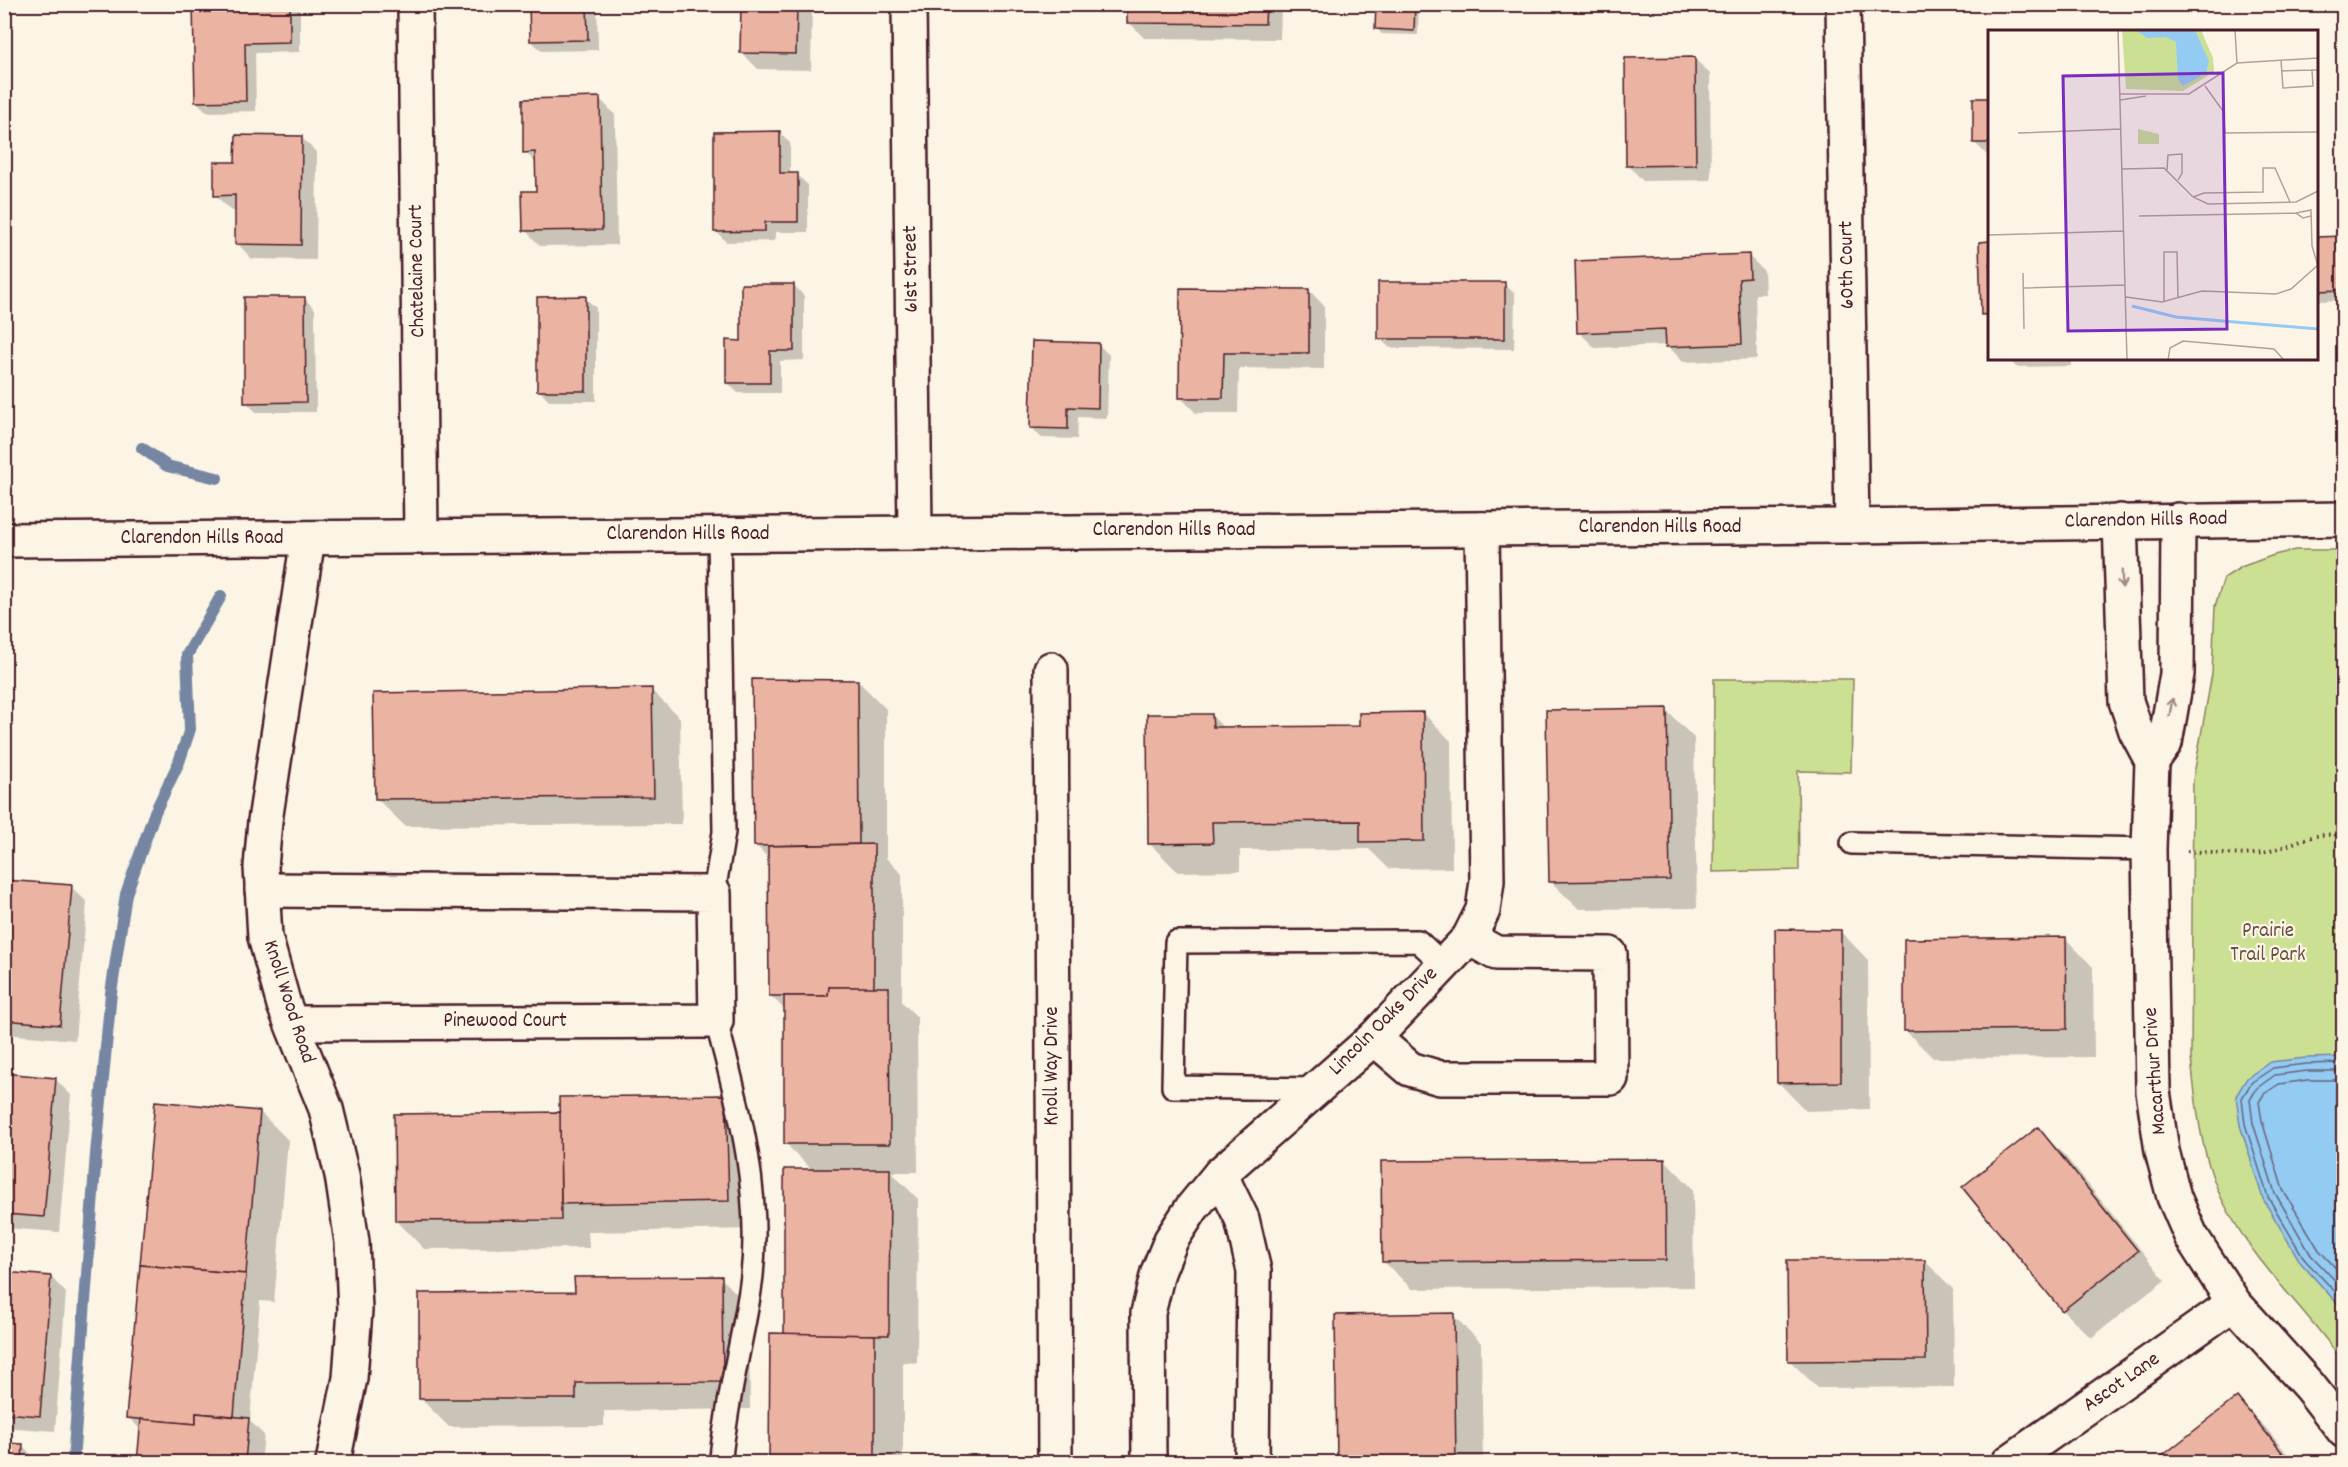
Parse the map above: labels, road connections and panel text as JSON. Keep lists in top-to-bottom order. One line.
{"streets":{"street":["60th Court","61st Street","Chatelaine Court","Clarendon Hills Road","Knoll Wood Road","Pinewood Court","Lincoln Oaks Drive","Knoll Way Drive","Macarthur Drive","Ascot Lane"]},"crossings":[["60th Court","Clarendon Hills Road"],["61st Street","Clarendon Hills Road"],["Chatelaine Court","Clarendon Hills Road"],["Clarendon Hills Road","Knoll Wood Road"],["Clarendon Hills Road","Lincoln Oaks Drive"],["Clarendon Hills Road","Macarthur Drive"],["Knoll Wood Road","Pinewood Court"],["Macarthur Drive","Ascot Lane"]],"parks":["Prairie Trail Park"]}
